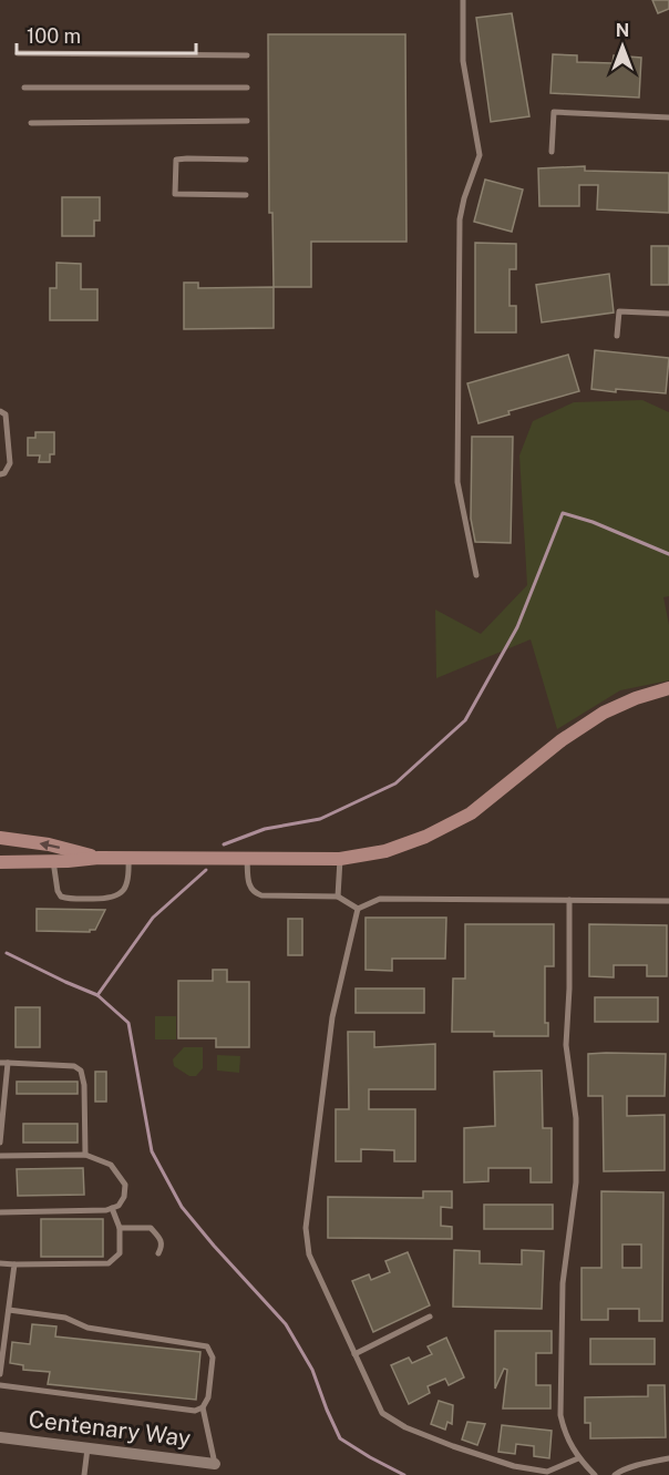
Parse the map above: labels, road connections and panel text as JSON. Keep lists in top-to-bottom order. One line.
{"streets":{"street":["Centenary Way"]},"scale_bar":"100 m","north":"top"}
